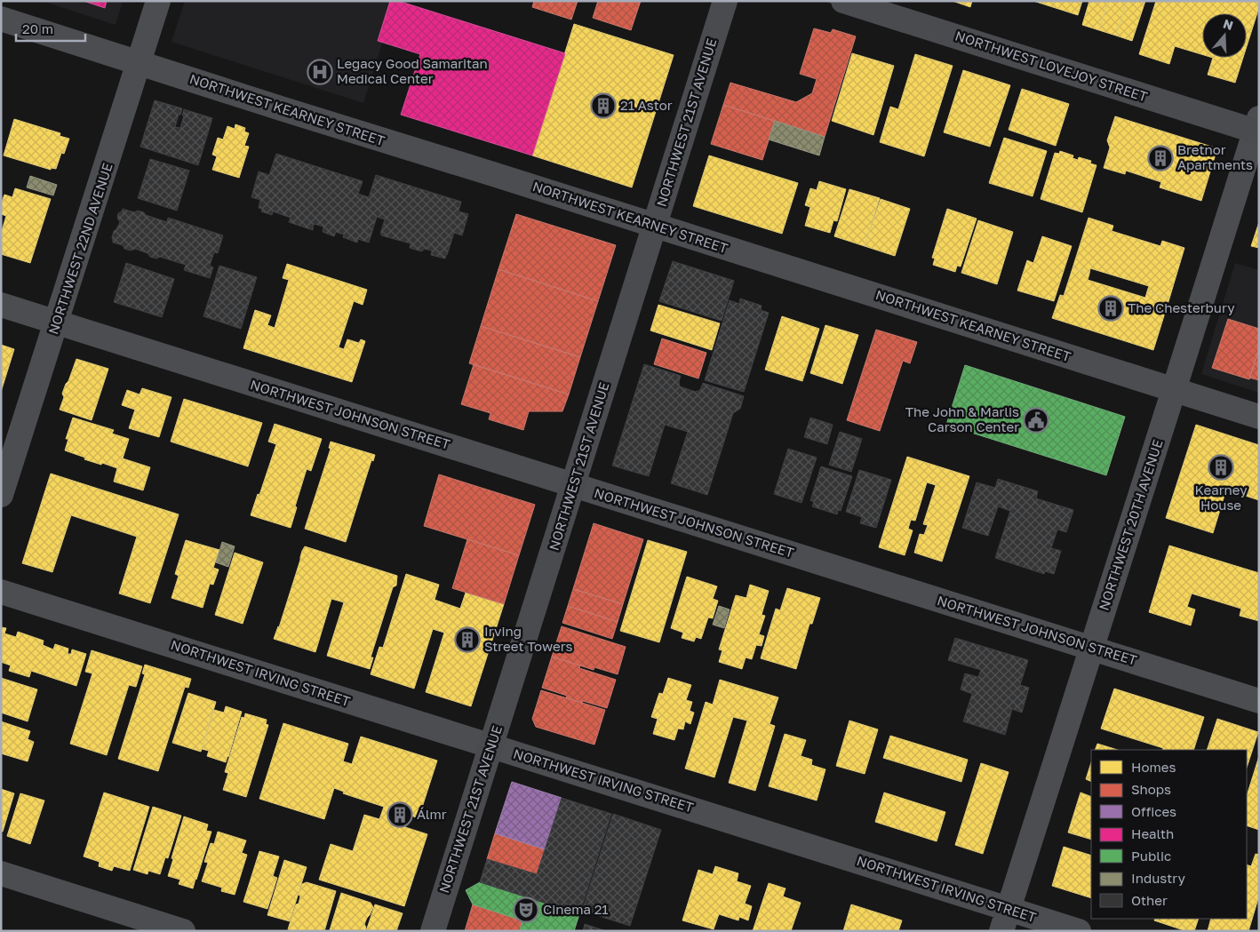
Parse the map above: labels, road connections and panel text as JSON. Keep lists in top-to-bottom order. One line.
{"streets":{"street":["NORTHWEST LOVEJOY STREET","NORTHWEST KEARNEY STREET","NORTHWEST 21ST AVENUE","NORTHWEST 22ND AVENUE","NORTHWEST JOHNSON STREET","NORTHWEST 20TH AVENUE","NORTHWEST IRVING STREET"]},"crossings":[["NORTHWEST LOVEJOY STREET","NORTHWEST 20TH AVENUE"],["NORTHWEST KEARNEY STREET","NORTHWEST 21ST AVENUE"],["NORTHWEST KEARNEY STREET","NORTHWEST 22ND AVENUE"],["NORTHWEST KEARNEY STREET","NORTHWEST 20TH AVENUE"],["NORTHWEST 21ST AVENUE","NORTHWEST JOHNSON STREET"],["NORTHWEST 21ST AVENUE","NORTHWEST IRVING STREET"],["NORTHWEST 22ND AVENUE","NORTHWEST JOHNSON STREET"],["NORTHWEST JOHNSON STREET","NORTHWEST 20TH AVENUE"],["NORTHWEST 20TH AVENUE","NORTHWEST IRVING STREET"]],"places":{"hospital":["Legacy Good Samaritan Medical Center"],"building":["21 Astor","Bretnor Apartments","The Chesterbury","Kearney House","Irving Street Towers","Álmr"],"public building":["The John & Marlis Carson Center"],"theatre":["Cinema 21"]},"legend":["Homes","Shops","Offices","Health","Public","Industry","Other"],"scale_bar":"20 m","north":"top"}
